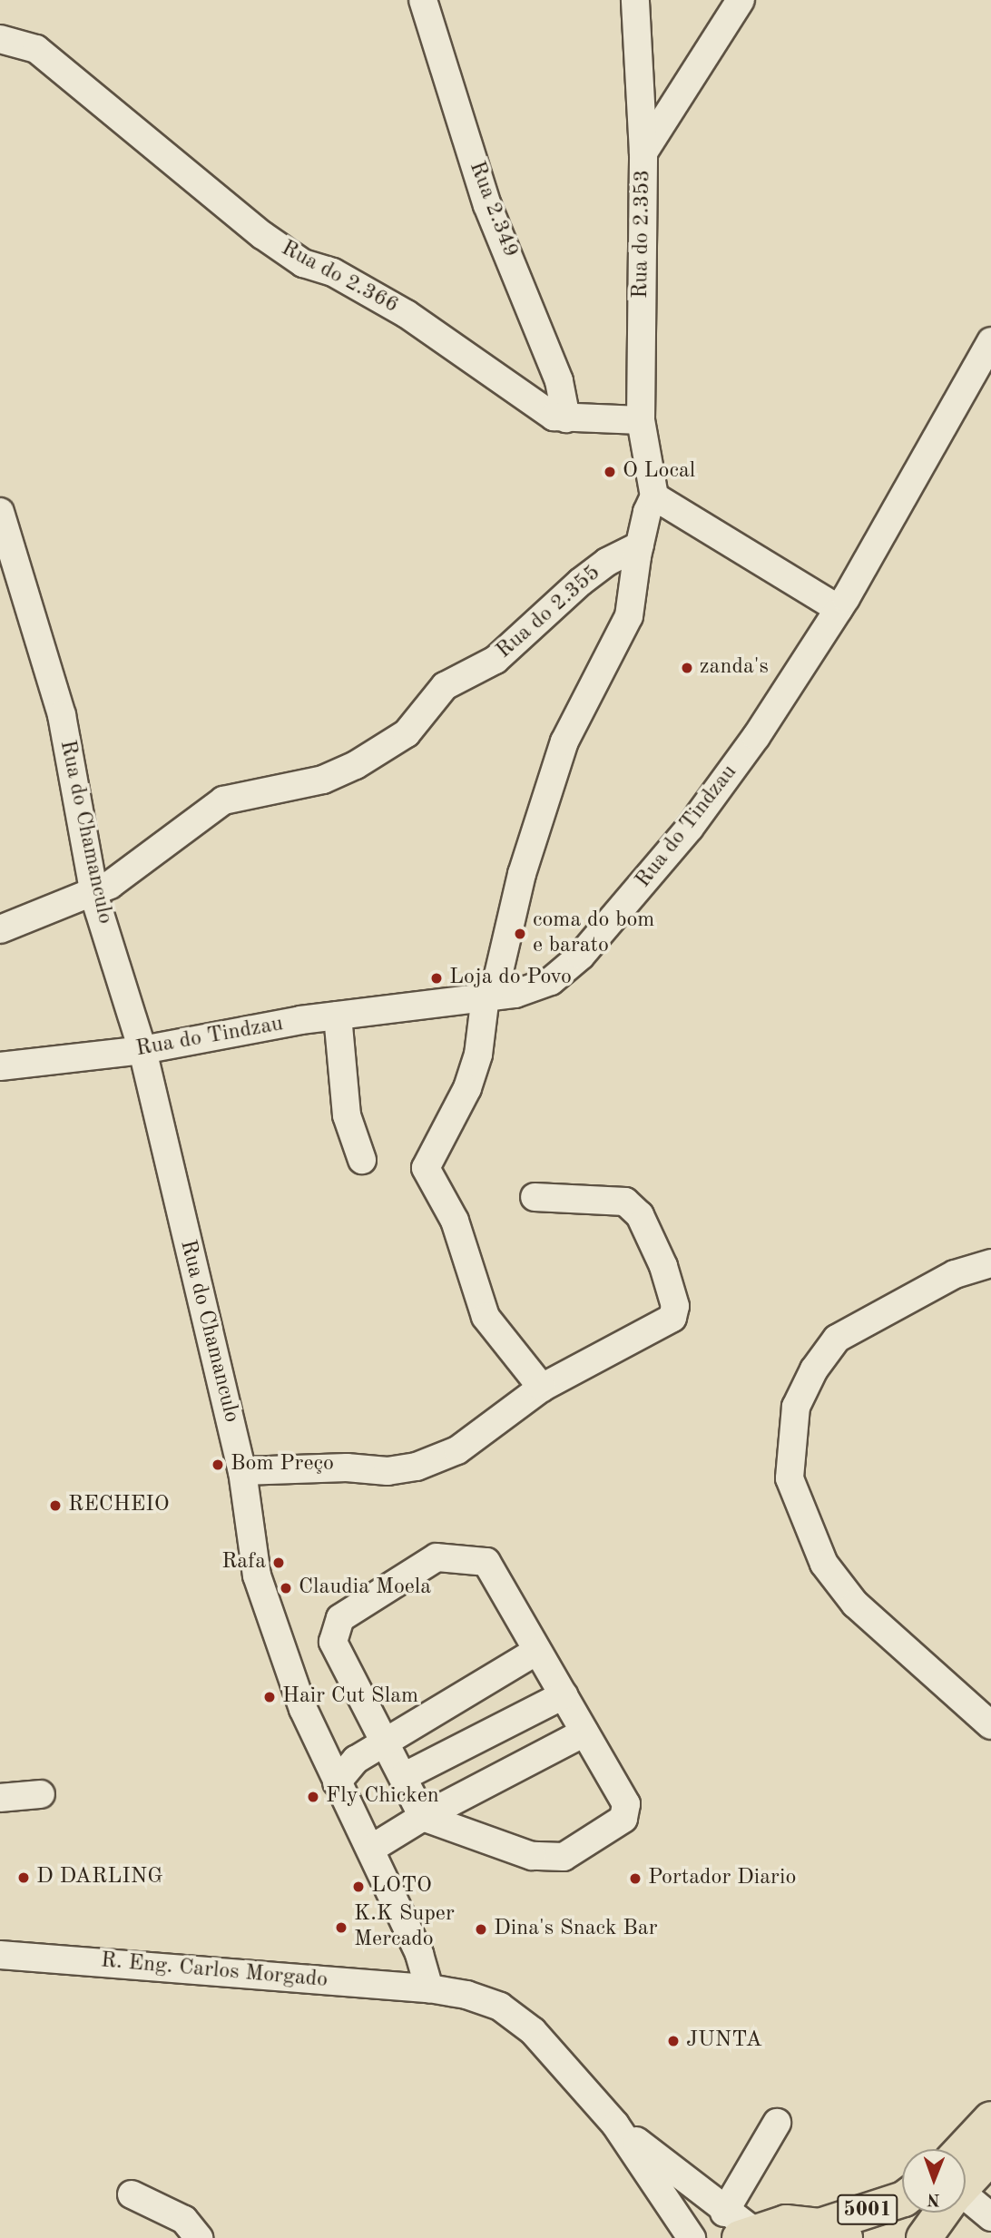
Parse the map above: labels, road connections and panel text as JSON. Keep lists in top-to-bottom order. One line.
{"streets":{"highway":["5001"],"street":["Rua 2.349","Rua do 2.353","Rua do 2.366","Rua do 2.355","Rua do Tindzau","Rua do Chamanculo","R. Eng. Carlos Morgado"]},"crossings":[["Rua 2.349","Rua do 2.366"],["Rua do 2.353","Rua do 2.366"],["Rua do 2.355","Rua do Chamanculo"],["Rua do Tindzau","Rua do Chamanculo"],["Rua do Chamanculo","R. Eng. Carlos Morgado"]],"places":["O Local","zanda's","coma do bom e barato","Loja do Povo","Bom Preço","RECHEIO","Rafa","Claudia Moela","Hair Cut Slam","Fly Chicken","D DARLING","Portador Diario","LOTO","K.K Super Mercado","Dina's Snack Bar","JUNTA"],"north":"bottom"}
